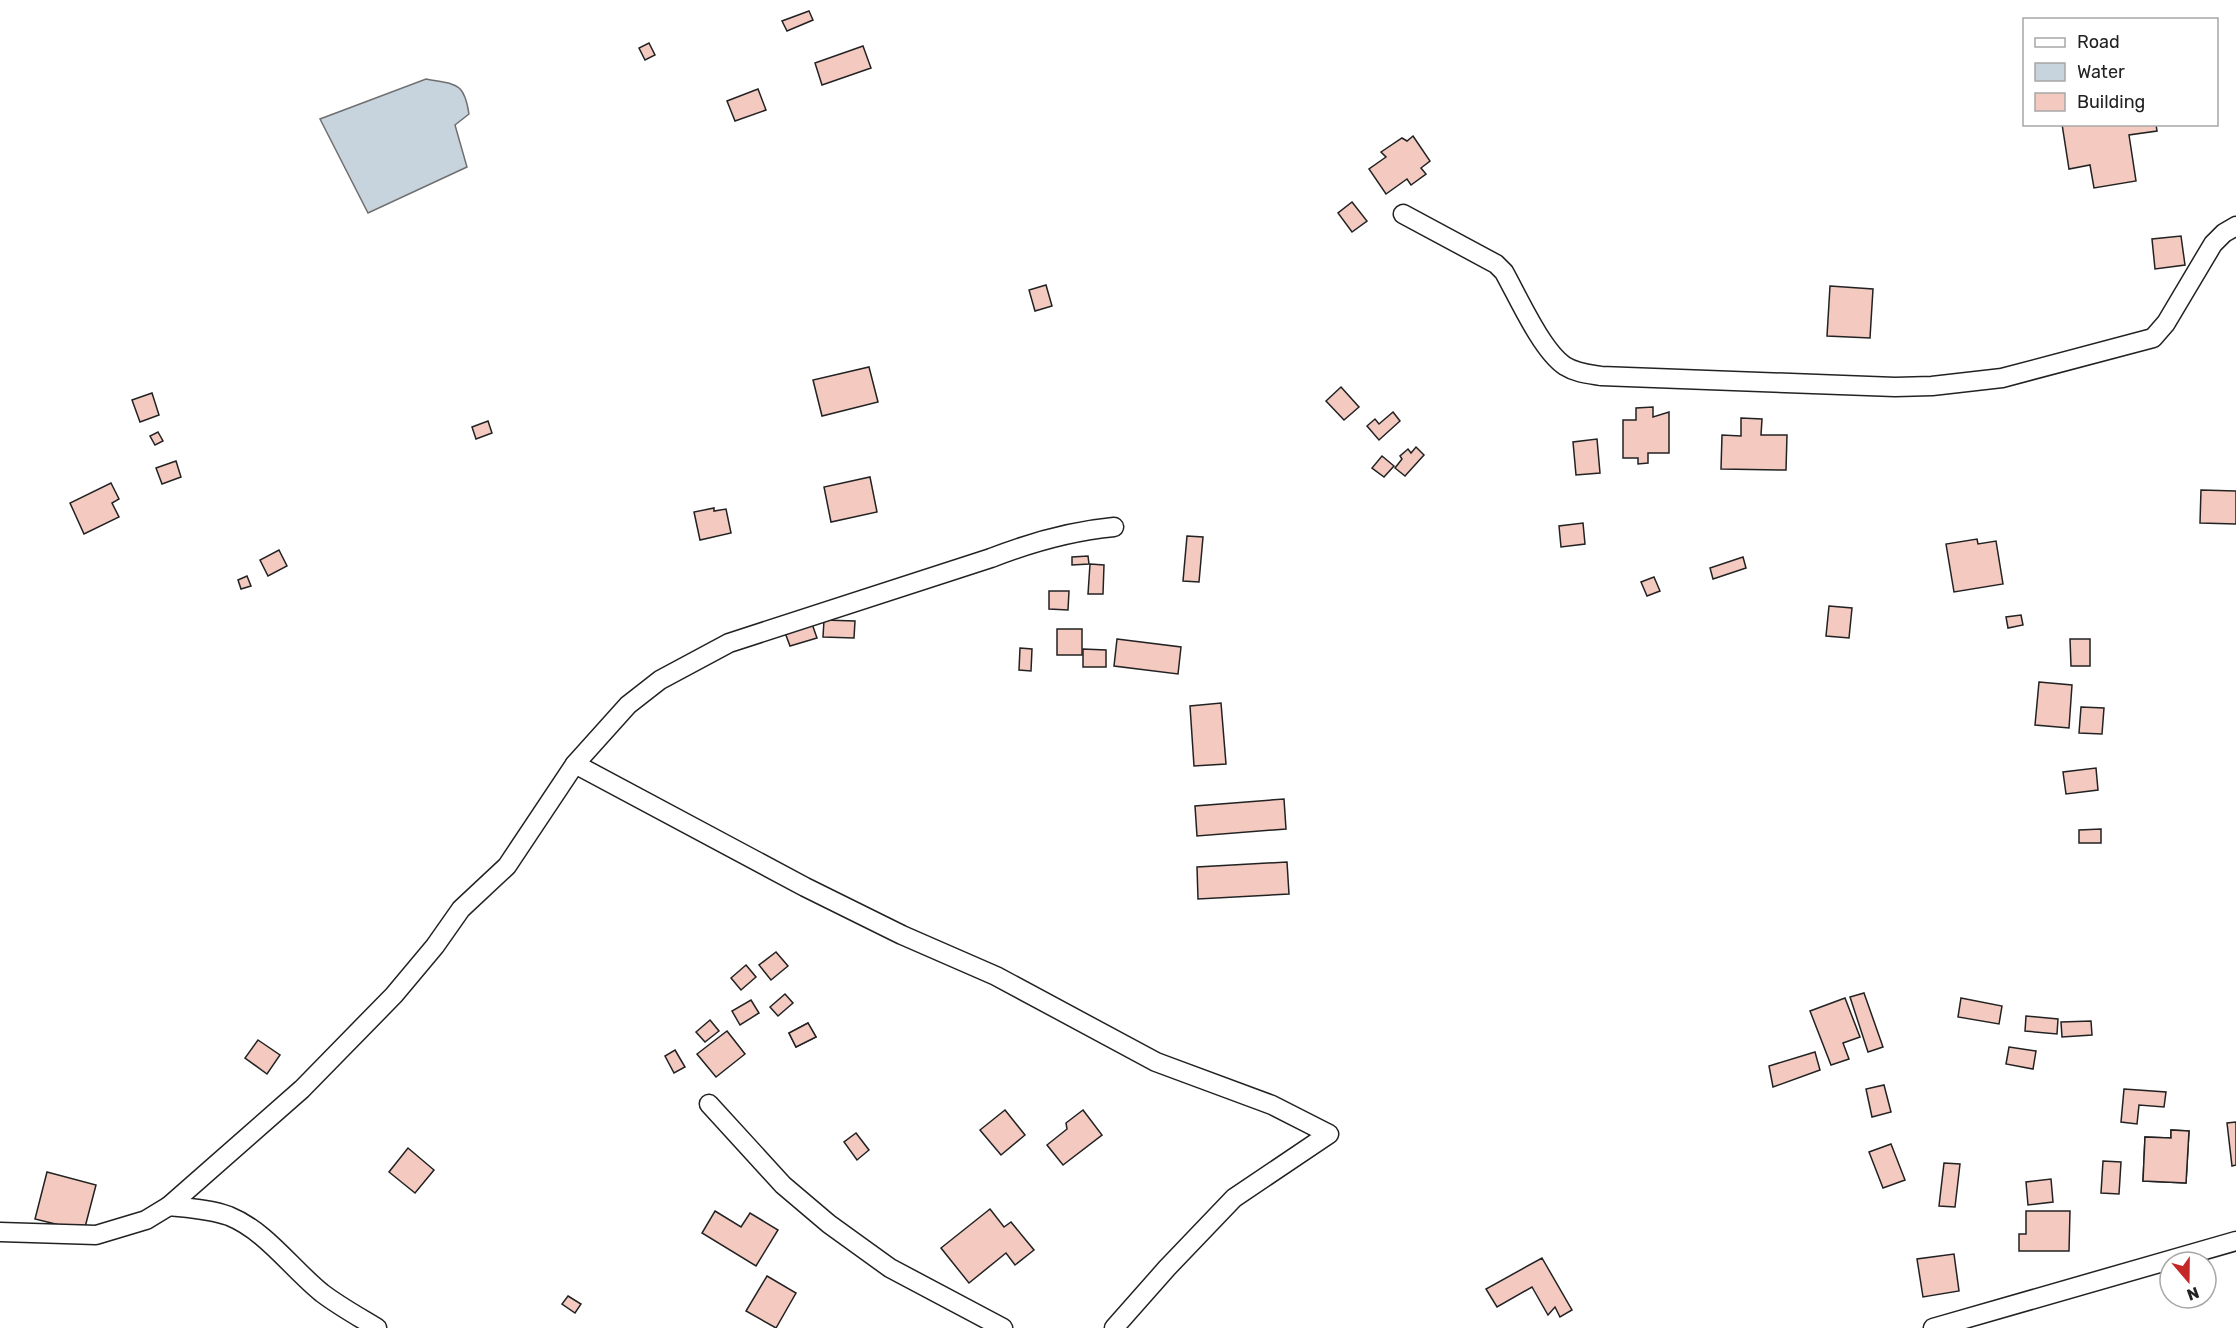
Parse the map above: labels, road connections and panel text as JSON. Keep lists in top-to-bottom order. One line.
{"legend":["Road","Water","Building"],"north":"bottom"}
